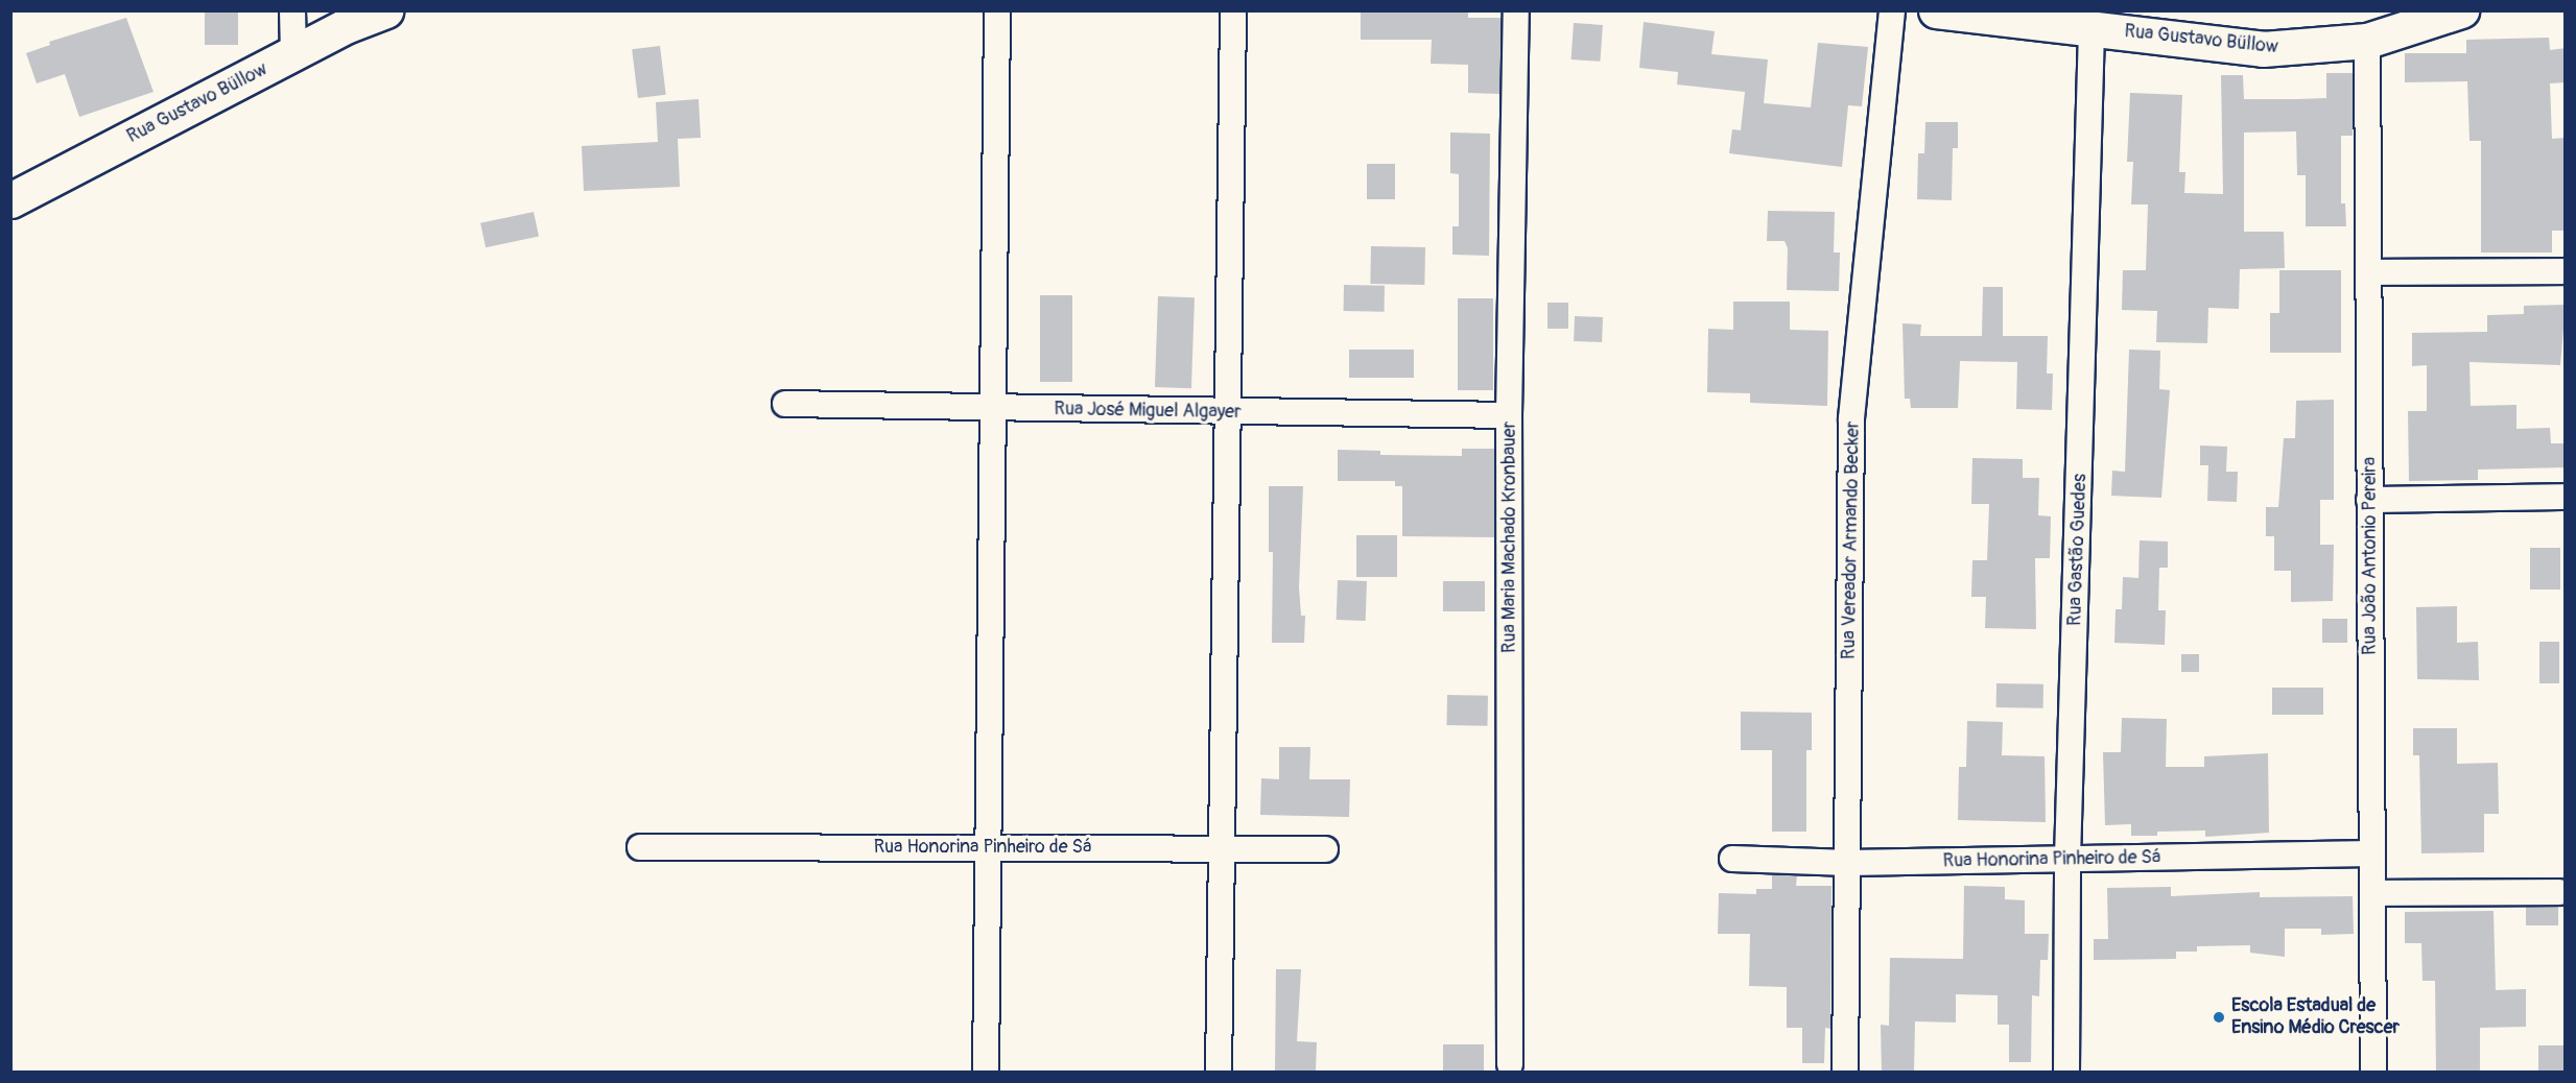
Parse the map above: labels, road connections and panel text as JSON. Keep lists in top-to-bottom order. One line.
{"streets":{"main road":["Rua Gustavo Büllow"],"street":["Rua José Miguel Algayer","Rua Maria Machado Kronbauer","Rua Vereador Armando Becker","Rua Gastão Guedes","Rua João Antonio Pereira","Rua Honorina Pinheiro de Sá"]},"crossings":[["Rua Gustavo Büllow","Rua Gastão Guedes"],["Rua Gustavo Büllow","Rua João Antonio Pereira"],["Rua José Miguel Algayer","Rua Maria Machado Kronbauer"],["Rua Vereador Armando Becker","Rua Honorina Pinheiro de Sá"],["Rua Gastão Guedes","Rua Honorina Pinheiro de Sá"],["Rua João Antonio Pereira","Rua Honorina Pinheiro de Sá"]],"places":["Escola Estadual de Ensino Médio Crescer"]}
